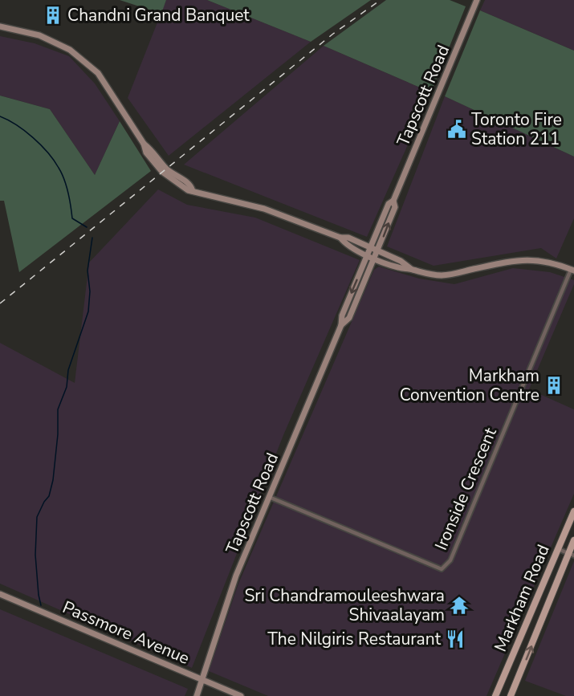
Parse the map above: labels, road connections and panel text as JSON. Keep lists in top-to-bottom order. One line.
{"streets":{"main road":["Markham Road"],"street":["Tapscott Road","Ironside Crescent","Passmore Avenue"]},"crossings":[["Tapscott Road","Ironside Crescent"],["Tapscott Road","Passmore Avenue"]],"places":{"building":["Chandni Grand Banquet","Markham Convention Centre"],"public building":["Toronto Fire Station 211"],"temple":["Sri Chandramouleeshwara Shivaalayam"],"restaurant":["The Nilgiris Restaurant"]}}
